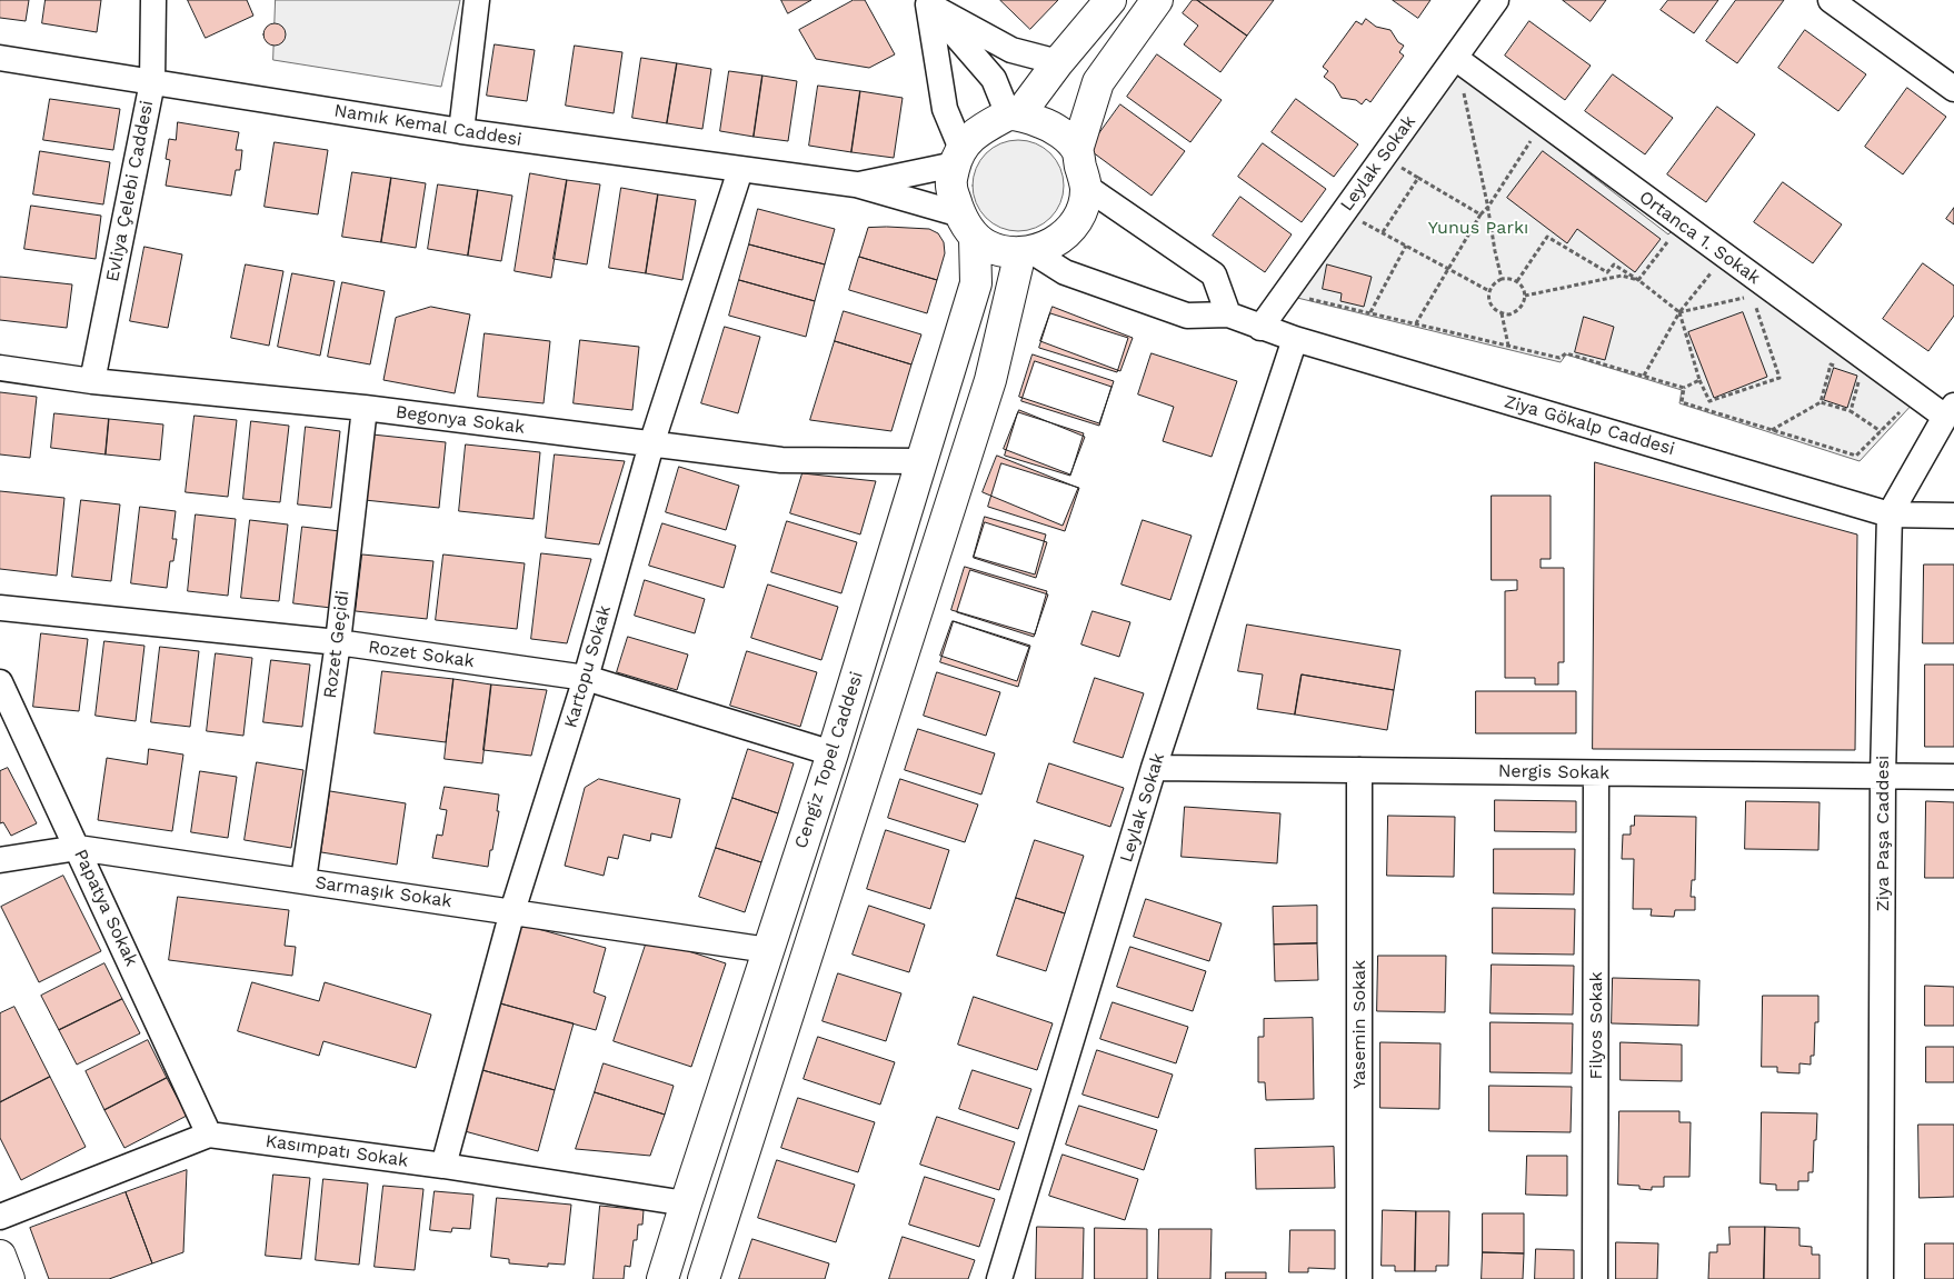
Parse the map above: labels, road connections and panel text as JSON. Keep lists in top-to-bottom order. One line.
{"streets":{"main road":["Cengiz Topel Caddesi"],"street":["Namık Kemal Caddesi","Leylak Sokak","Evliya Çelebi Caddesi","Ortanca 1. Sokak","Begonya Sokak","Ziya Gökalp Caddesi","Rozet Geçidi","Rozet Sokak","Kartopu Sokak","Nergis Sokak","Ziya Paşa Caddesi","Sarmaşık Sokak","Papatya Sokak","Yasemin Sokak","Filyos Sokak","Kasımpatı Sokak"]},"crossings":[["Namık Kemal Caddesi","Evliya Çelebi Caddesi"],["Namık Kemal Caddesi","Ziya Gökalp Caddesi"],["Namık Kemal Caddesi","Kartopu Sokak"],["Namık Kemal Caddesi","Cengiz Topel Caddesi"],["Leylak Sokak","Ortanca 1. Sokak"],["Leylak Sokak","Ziya Gökalp Caddesi"],["Leylak Sokak","Nergis Sokak"],["Evliya Çelebi Caddesi","Begonya Sokak"],["Ortanca 1. Sokak","Ziya Paşa Caddesi"],["Begonya Sokak","Rozet Geçidi"],["Begonya Sokak","Kartopu Sokak"],["Begonya Sokak","Cengiz Topel Caddesi"],["Ziya Gökalp Caddesi","Cengiz Topel Caddesi"],["Ziya Gökalp Caddesi","Ziya Paşa Caddesi"],["Rozet Geçidi","Rozet Sokak"],["Rozet Geçidi","Sarmaşık Sokak"],["Rozet Sokak","Kartopu Sokak"],["Rozet Sokak","Cengiz Topel Caddesi"],["Kartopu Sokak","Sarmaşık Sokak"],["Kartopu Sokak","Kasımpatı Sokak"],["Cengiz Topel Caddesi","Sarmaşık Sokak"],["Cengiz Topel Caddesi","Kasımpatı Sokak"],["Nergis Sokak","Ziya Paşa Caddesi"],["Nergis Sokak","Yasemin Sokak"],["Nergis Sokak","Filyos Sokak"],["Sarmaşık Sokak","Papatya Sokak"],["Papatya Sokak","Kasımpatı Sokak"]],"parks":["Yunus Parkı"]}
